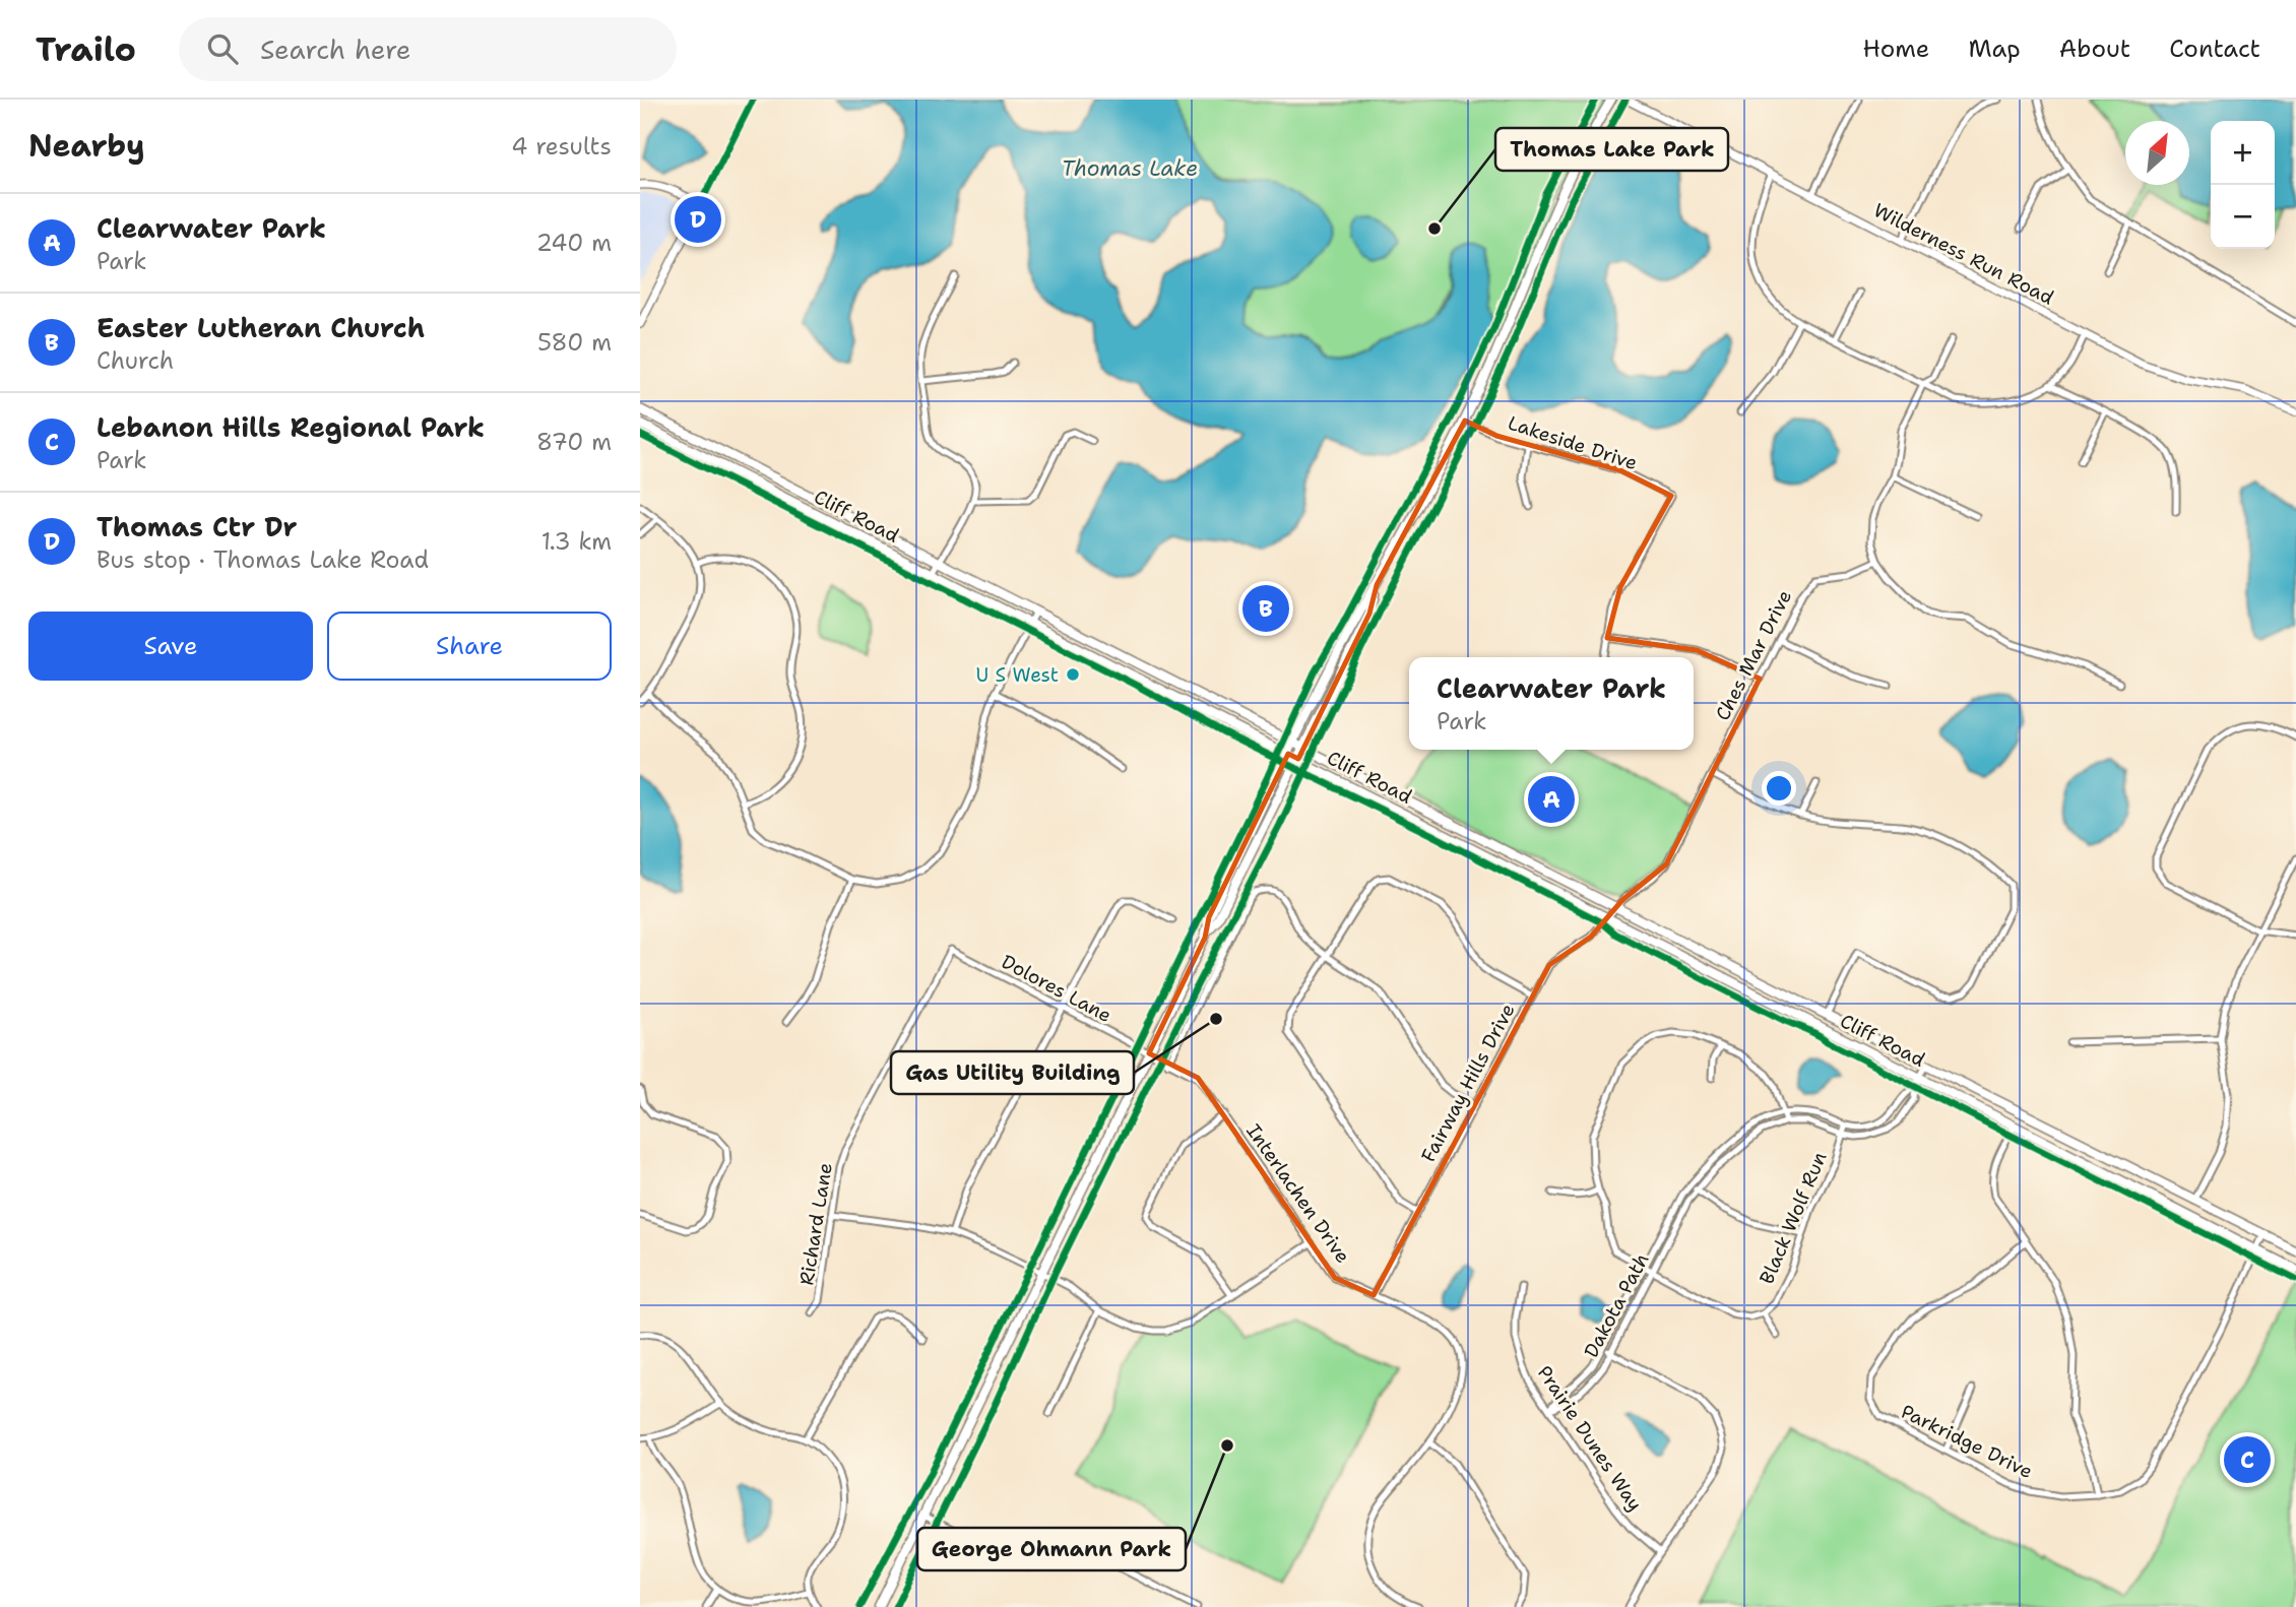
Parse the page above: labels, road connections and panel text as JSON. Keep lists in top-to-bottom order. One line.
{"streets":{"main road":["Cliff Road"],"street":["Wilderness Run Road","Lakeside Drive","Ches Mar Drive","Dolores Lane","Fairway Hills Drive","Interlachen Drive","Black Wolf Run","Richard Lane","Dakota Path","Prairie Dunes Way","Parkridge Drive"]},"crossings":[["Cliff Road","Ches Mar Drive"],["Cliff Road","Fairway Hills Drive"],["Cliff Road","Dakota Path"],["Cliff Road","Parkridge Drive"],["Ches Mar Drive","Fairway Hills Drive"],["Dolores Lane","Interlachen Drive"],["Dolores Lane","Richard Lane"],["Fairway Hills Drive","Interlachen Drive"],["Black Wolf Run","Dakota Path"],["Dakota Path","Prairie Dunes Way"]],"water":["Thomas Lake"],"places":["Thomas Lake Park","U S West","Gas Utility Building","George Ohmann Park"],"north":"top right","page":{"header":"Trailo","search":"Search here","nav":["Home","Map","About","Contact"],"heading":["Nearby","4 results"],"map_buttons":["+","−"],"list":[{"mark":"A","name":"Clearwater Park","note":"Park","value":"240 m"},{"mark":"B","name":"Easter Lutheran Church","note":"Church","value":"580 m"},{"mark":"C","name":"Lebanon Hills Regional Park","note":"Park","value":"870 m"},{"mark":"D","name":"Thomas Ctr Dr","note":"Bus stop · Thomas Lake Road","value":"1.3 km"}],"pins":["D","B","A","C"],"buttons":["Save","Share"],"popup":["Clearwater Park","Park"]}}
